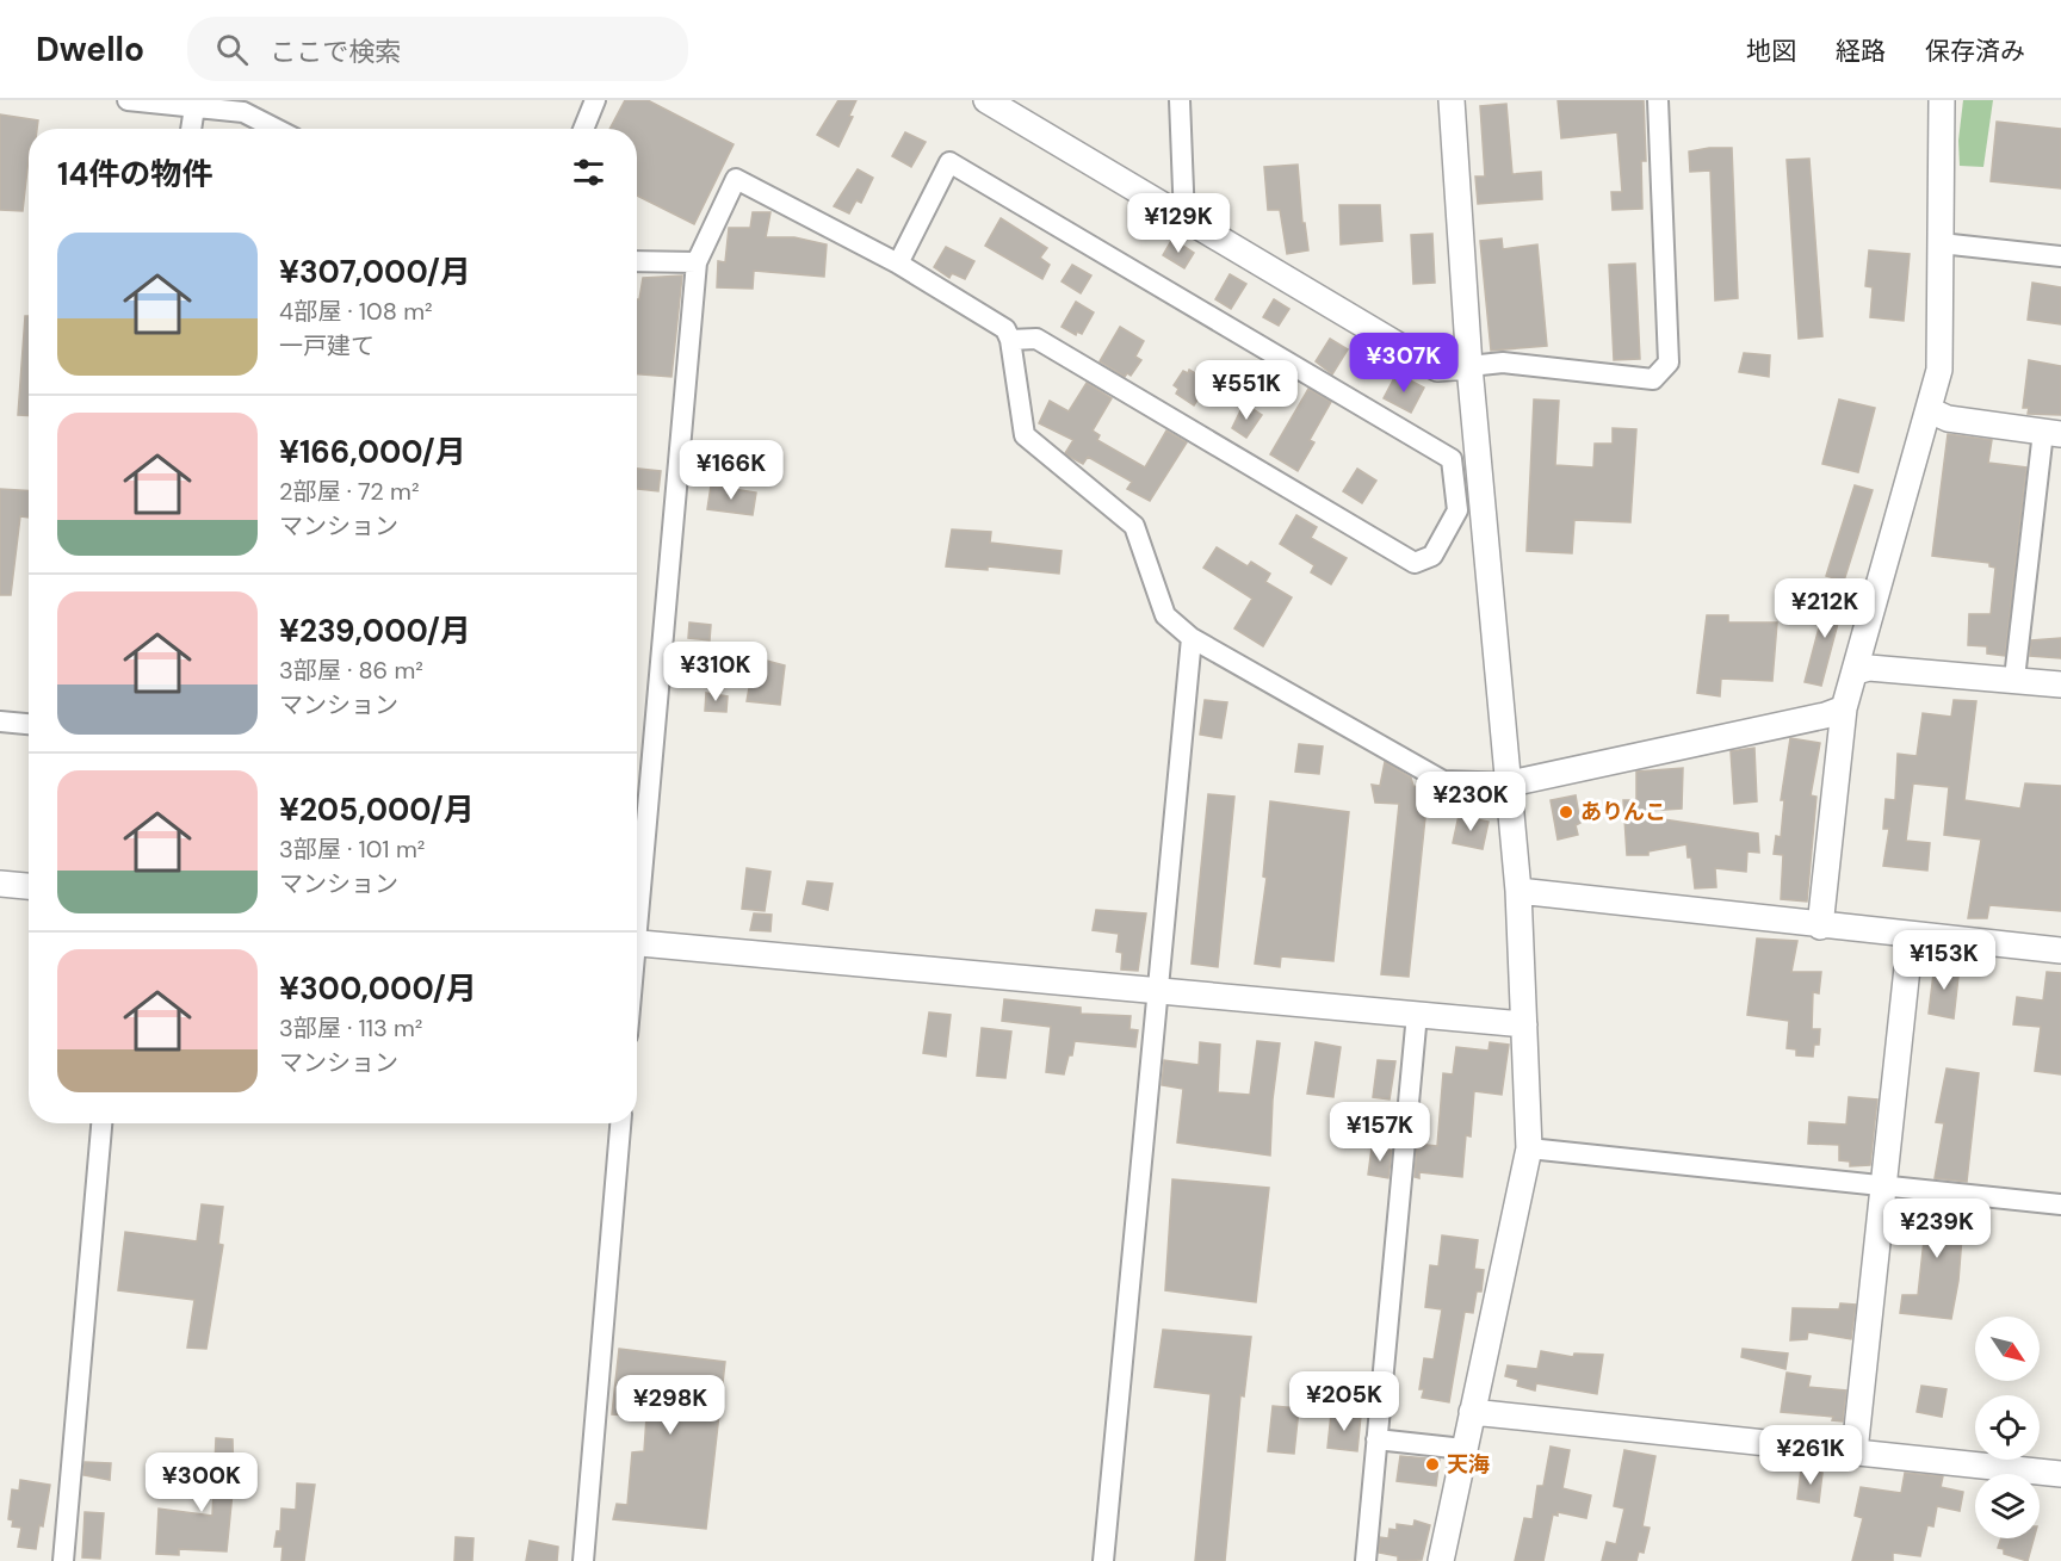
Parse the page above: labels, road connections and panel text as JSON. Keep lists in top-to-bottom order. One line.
{"places":["ありんこ","天海"],"north":"bottom right","page":{"header":"Dwello","search":"ここで検索","nav":["地図","経路","保存済み"],"heading":"14件の物件","price":["¥129K","¥307K","¥551K","¥166K","¥212K","¥310K","¥230K","¥153K","¥157K","¥239K","¥205K","¥298K","¥261K","¥300K"],"list":[{"name":"¥307,000/月","note":"4部屋 · 108 m² · 一戸建て"},{"name":"¥166,000/月","note":"2部屋 · 72 m² · マンション"},{"name":"¥239,000/月","note":"3部屋 · 86 m² · マンション"},{"name":"¥205,000/月","note":"3部屋 · 101 m² · マンション"},{"name":"¥300,000/月","note":"3部屋 · 113 m² · マンション"}]}}
